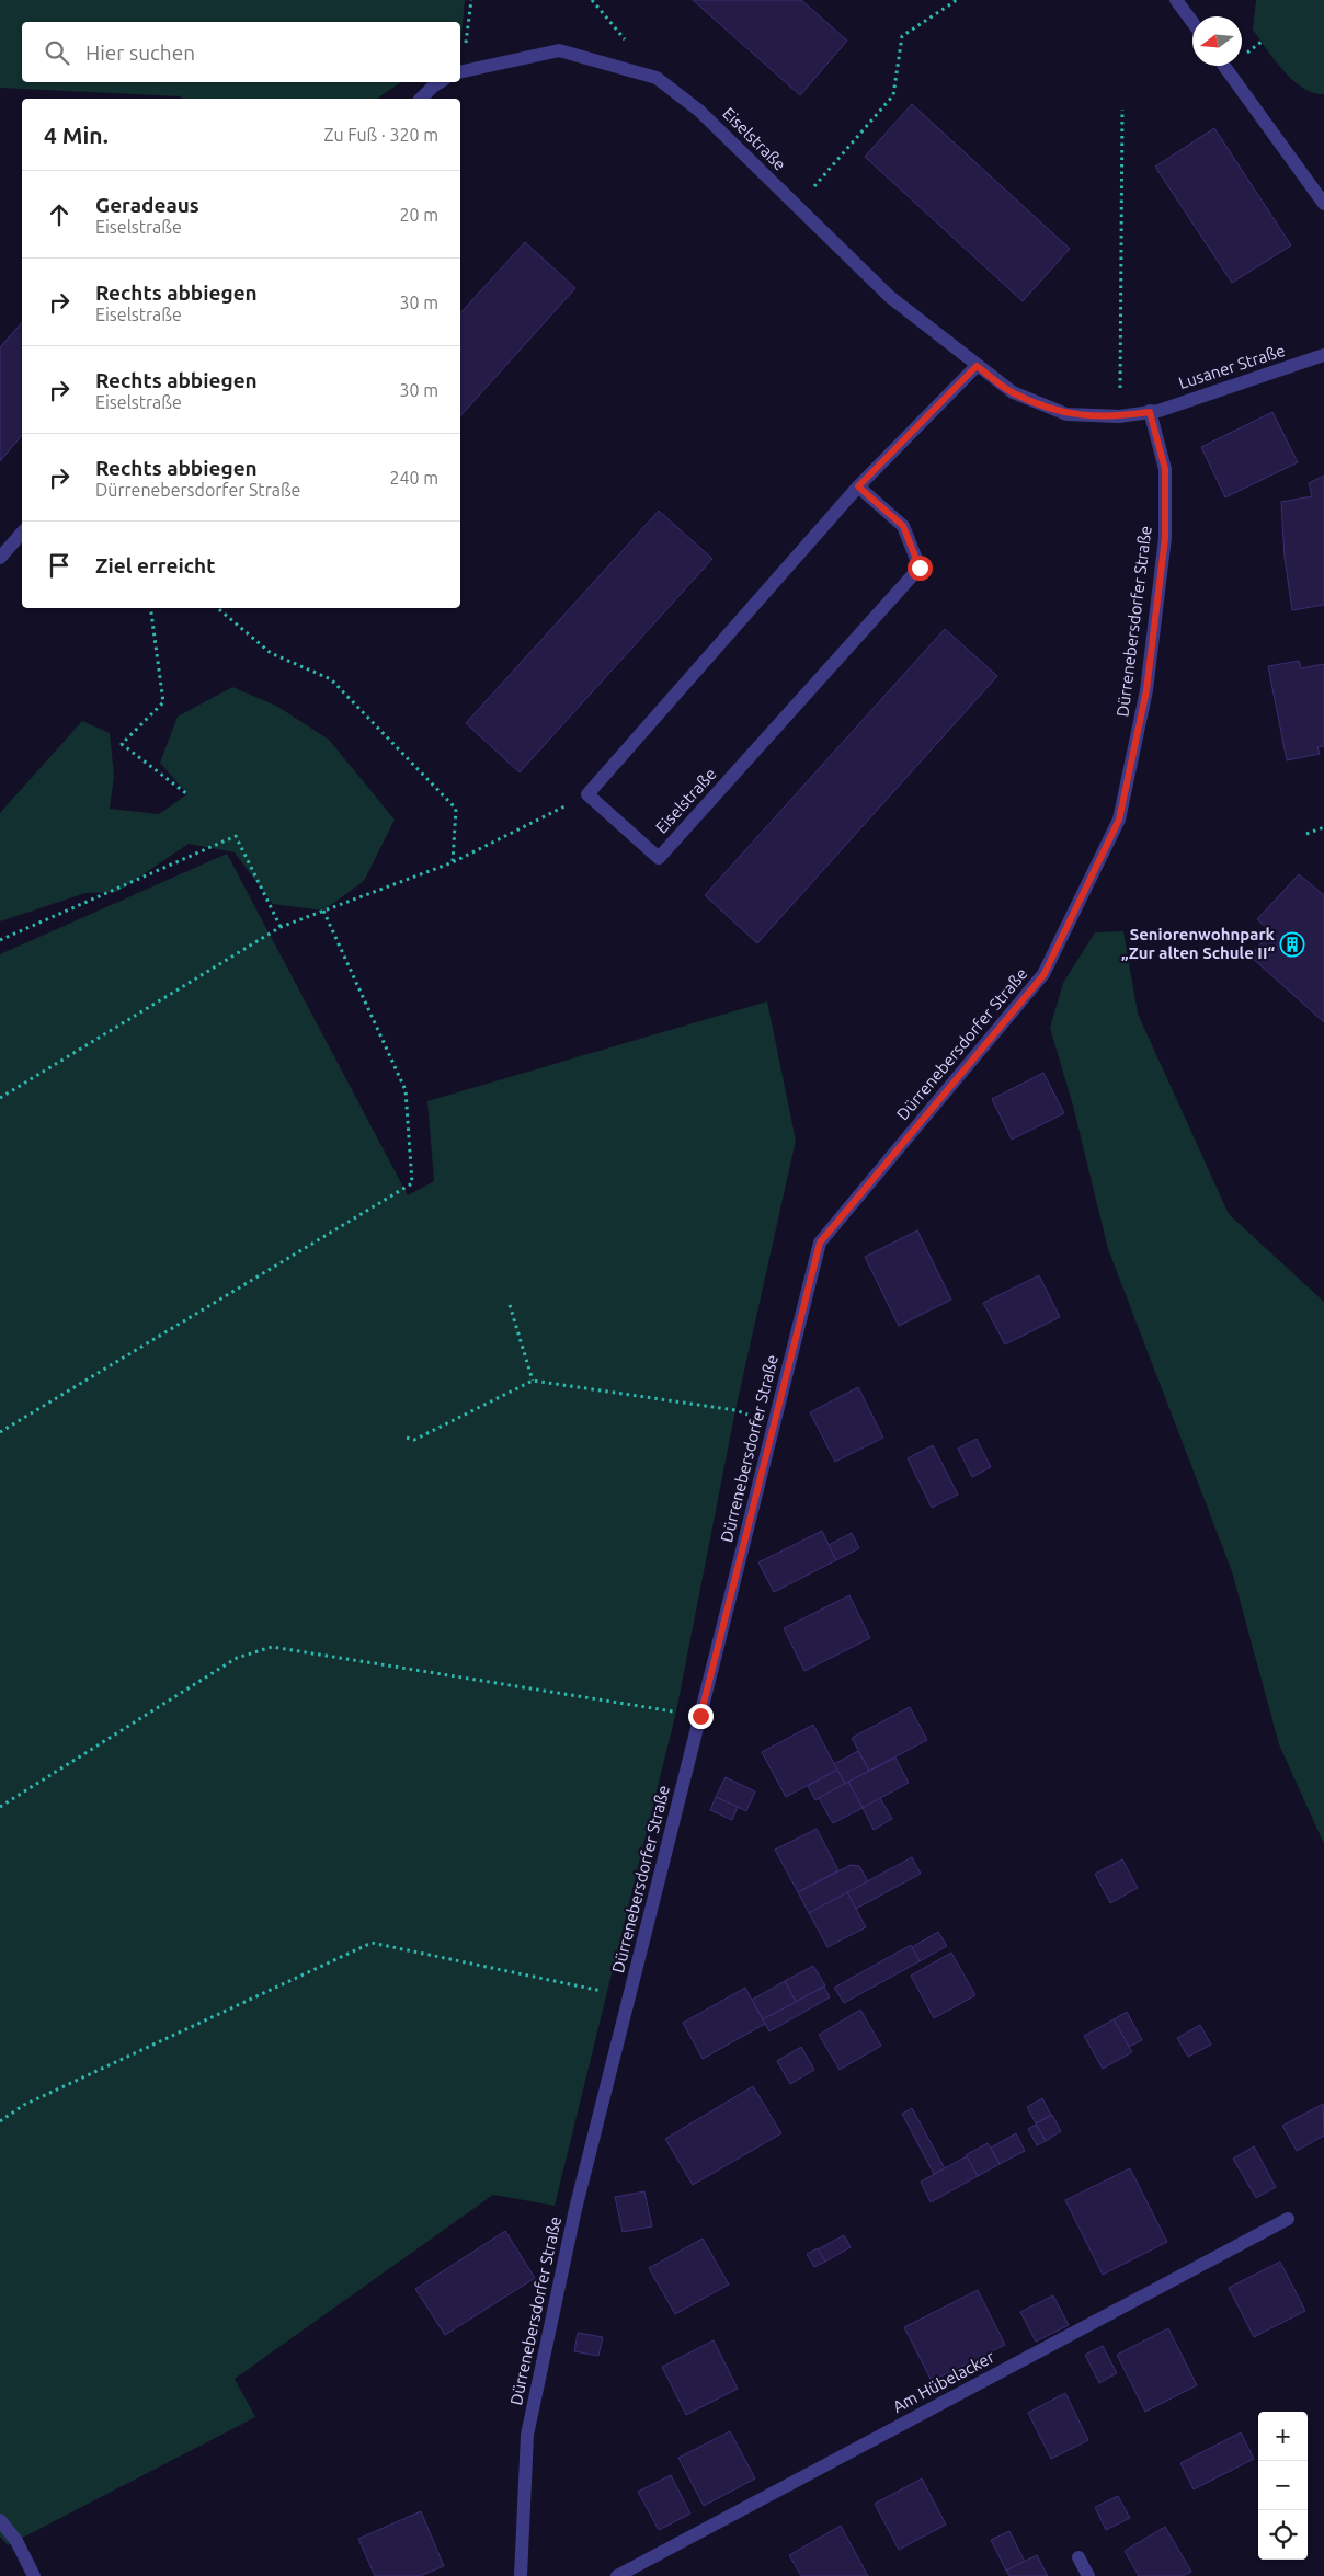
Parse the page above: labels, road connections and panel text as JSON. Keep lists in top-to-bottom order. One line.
{"streets":{"street":["Eiselstraße","Lusaner Straße","Dürrenebersdorfer Straße","Am Hübelacker"]},"crossings":[["Eiselstraße","Lusaner Straße"],["Eiselstraße","Dürrenebersdorfer Straße"],["Lusaner Straße","Dürrenebersdorfer Straße"]],"places":{"building":["Seniorenwohnpark „Zur alten Schule II“"]},"north":"left","page":{"search":"Hier suchen","heading":["4 Min.","Zu Fuß · 320 m"],"list":[["Geradeaus","Eiselstraße","20 m"],["Rechts abbiegen","Eiselstraße","30 m"],["Rechts abbiegen","Eiselstraße","30 m"],["Rechts abbiegen","Dürrenebersdorfer Straße","240 m"],"Ziel erreicht"],"map_buttons":["+","−"]}}
